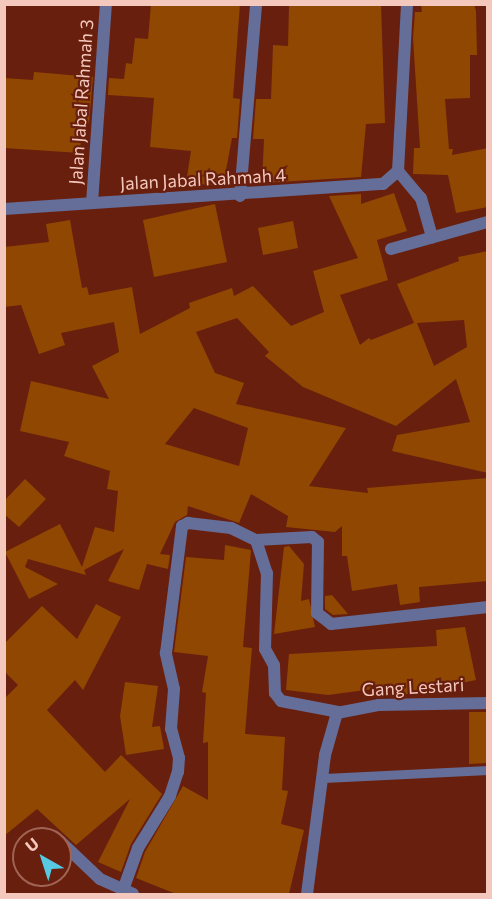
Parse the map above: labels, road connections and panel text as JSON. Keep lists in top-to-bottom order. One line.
{"streets":{"street":["Jalan Jabal Rahmah 3","Jalan Jabal Rahmah 4","Gang Lestari"]},"crossings":[["Jalan Jabal Rahmah 3","Jalan Jabal Rahmah 4"]],"north":"top left"}
